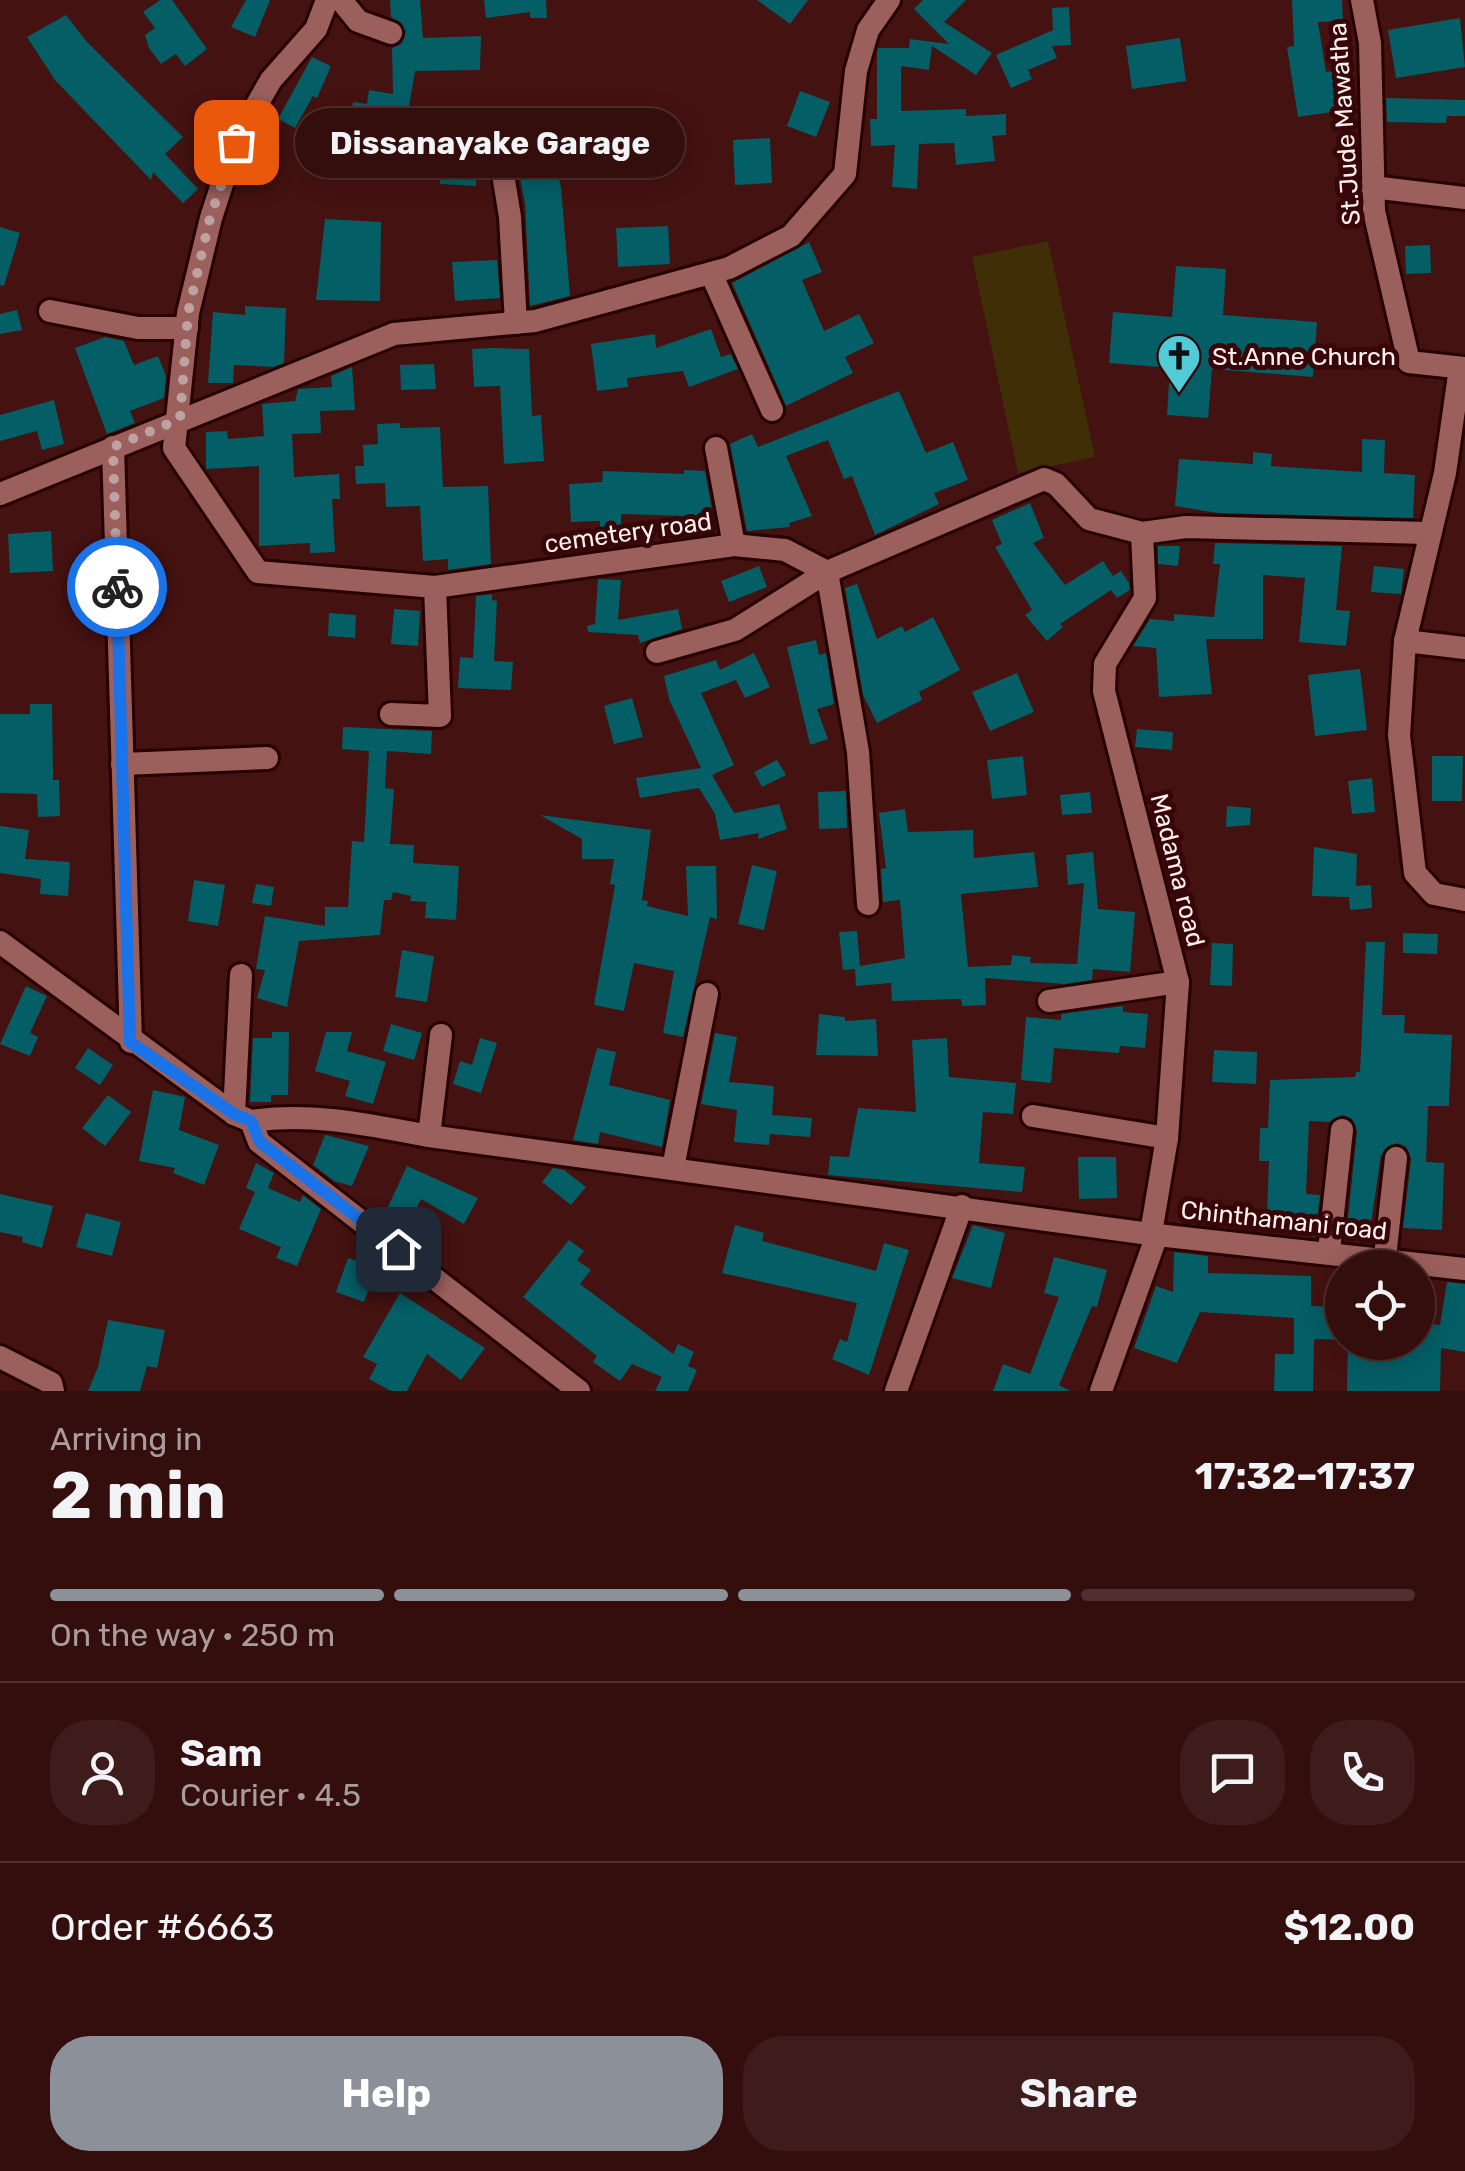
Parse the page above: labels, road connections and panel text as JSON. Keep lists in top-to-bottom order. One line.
{"streets":{"street":["St.Jude Mawatha","cemetery road","Madama road","Chinthamani road"]},"crossings":[["Madama road","Chinthamani road"]],"places":{"other":["Dissanayake Garage"],"church":["St.Anne Church"]},"page":{"bubble":"Dissanayake Garage","heading":["2 min","Arriving in","17:32–17:37"],"panel":["Sam","Courier · 4.5","Order #6663","$12.00"],"bar":"On the way · 250 m","buttons":["Help","Share"]}}
